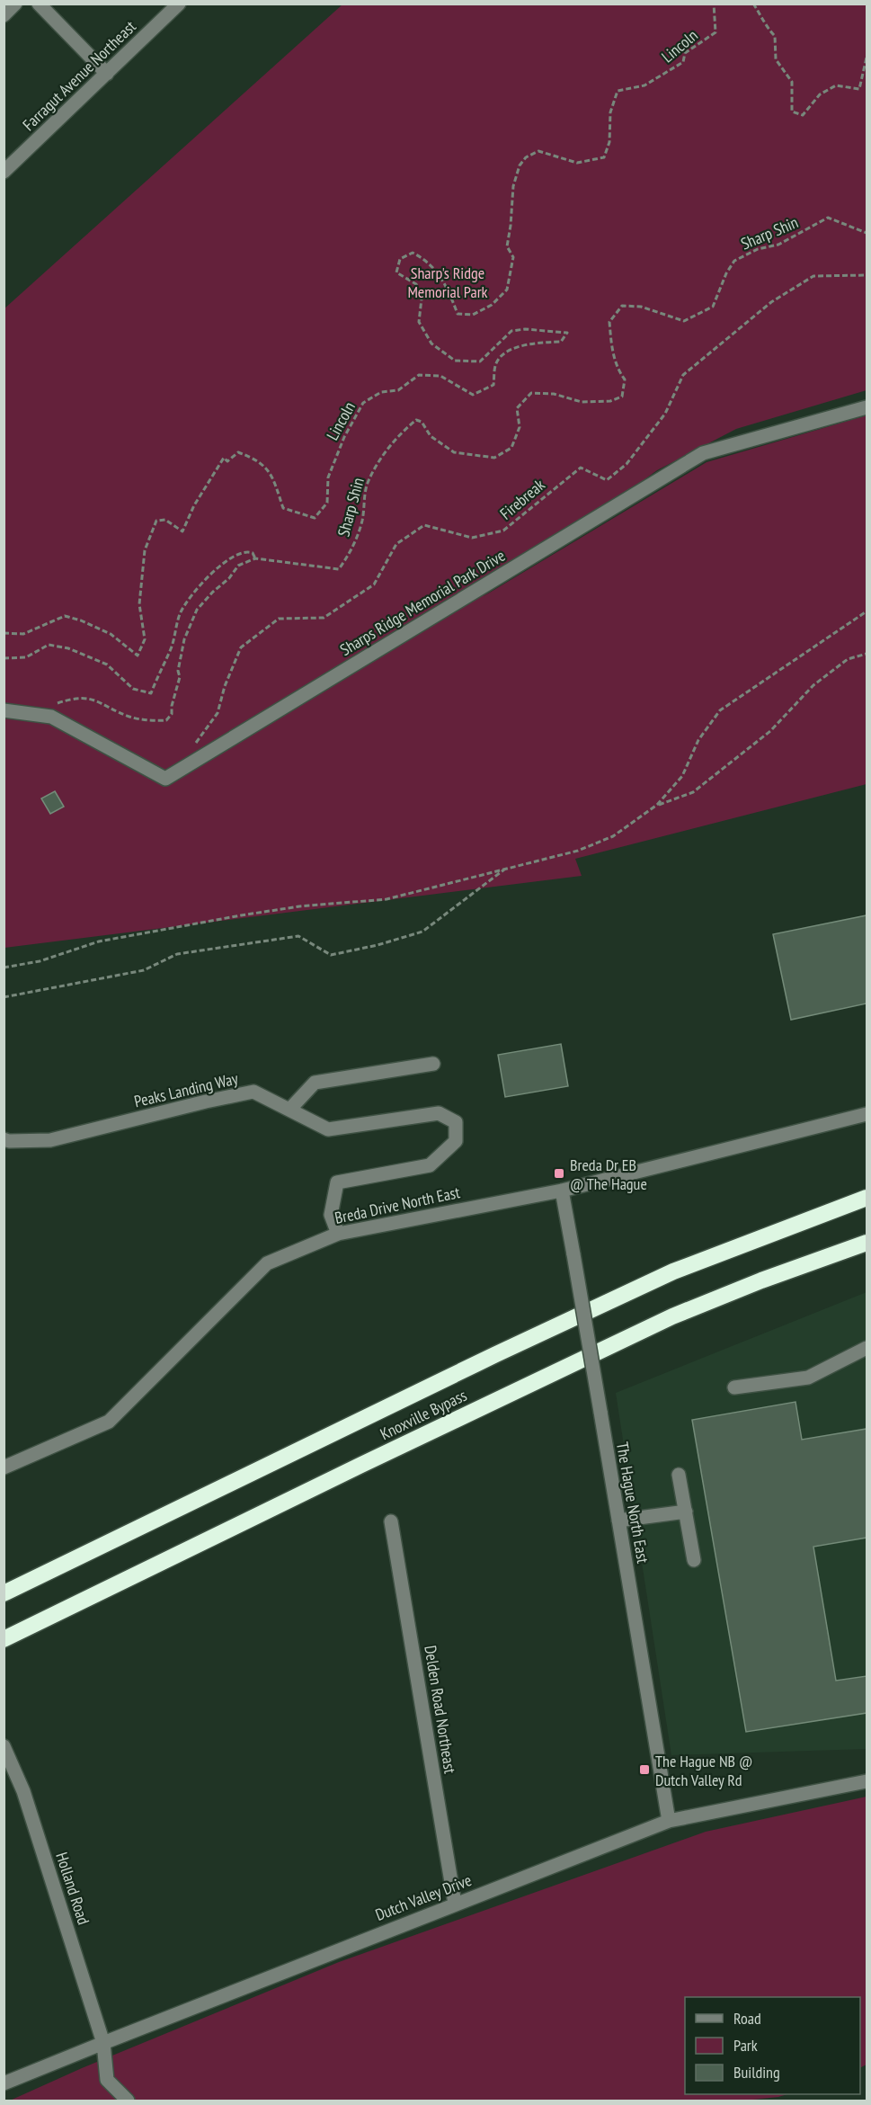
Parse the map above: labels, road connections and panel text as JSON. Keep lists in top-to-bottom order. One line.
{"streets":{"highway":["Knoxville Bypass"],"street":["Farragut Avenue Northeast","Sharps Ridge Memorial Park Drive","Peaks Landing Way","Breda Drive North East","The Hague North East","Delden Road Northeast","Holland Road","Dutch Valley Drive"],"path":["Lincoln","Sharp Shin","Firebreak"]},"crossings":[["Firebreak","Sharps Ridge Memorial Park Drive"],["Peaks Landing Way","Breda Drive North East"],["Breda Drive North East","The Hague North East"],["The Hague North East","Dutch Valley Drive"],["Delden Road Northeast","Dutch Valley Drive"],["Holland Road","Dutch Valley Drive"]],"parks":["Sharp's Ridge Memorial Park"],"places":{"transit":["Breda Dr EB @ The Hague","The Hague NB @ Dutch Valley Rd"]},"legend":["Road","Park","Building"]}
